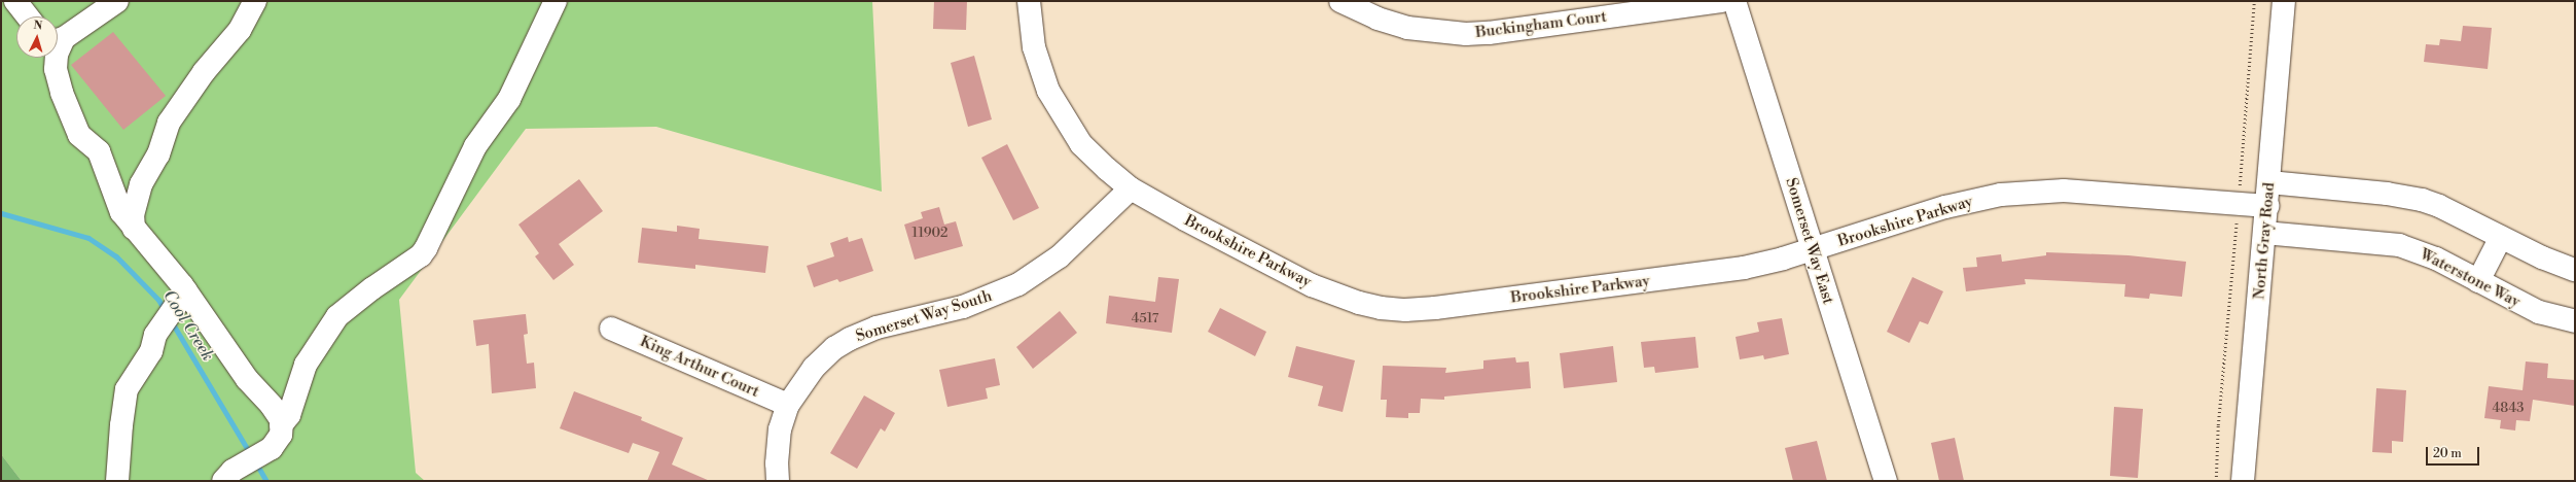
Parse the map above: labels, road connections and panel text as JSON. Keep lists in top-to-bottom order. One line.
{"streets":{"street":["Buckingham Court","Brookshire Parkway","Somerset Way East","North Gray Road","Waterstone Way","Somerset Way South","King Arthur Court"]},"crossings":[["Brookshire Parkway","Somerset Way East"],["Brookshire Parkway","North Gray Road"],["Brookshire Parkway","Somerset Way South"],["North Gray Road","Waterstone Way"],["Somerset Way South","King Arthur Court"]],"water":["Cool Creek"],"house_numbers":["11902","4517","4843"],"scale_bar":"20 m","north":"top"}
